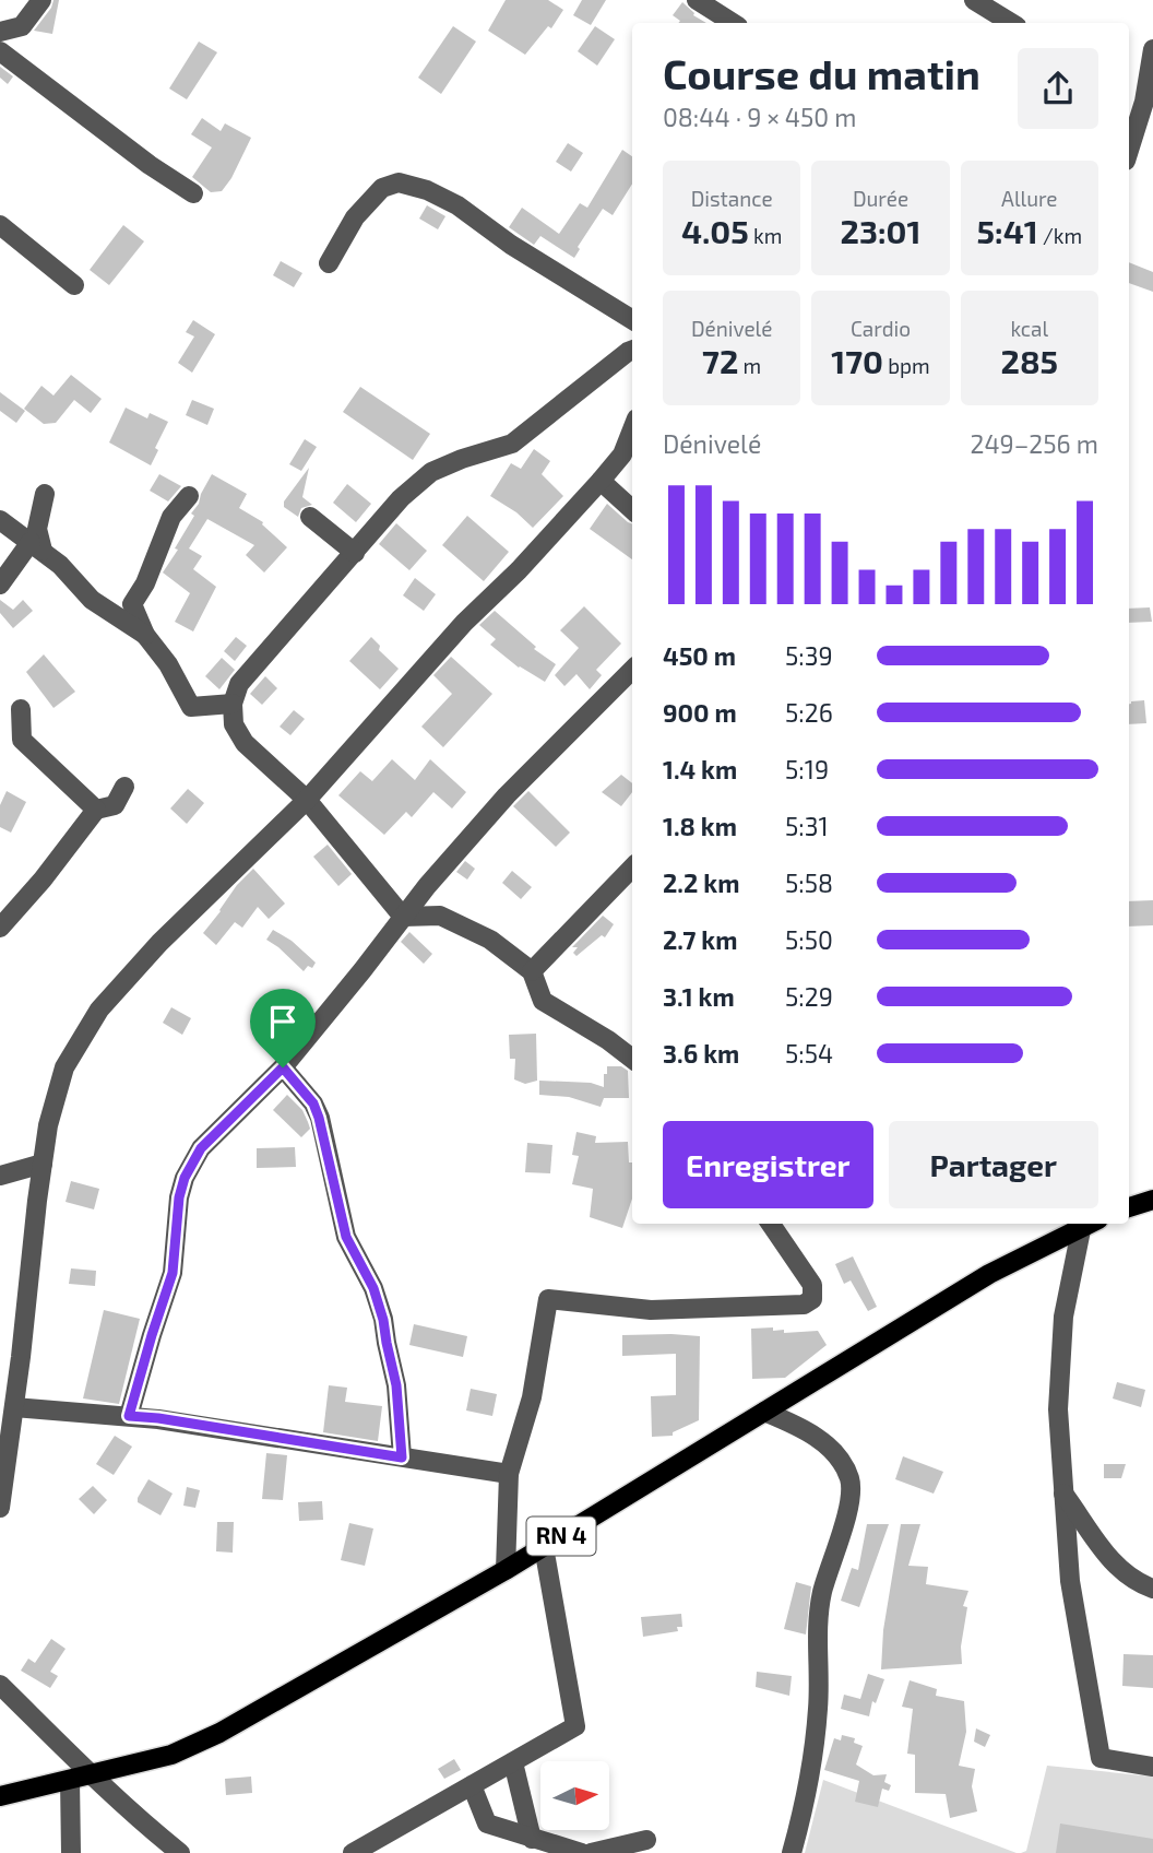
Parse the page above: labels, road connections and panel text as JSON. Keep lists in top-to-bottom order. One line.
{"streets":{"main road":["RN 4"]},"north":"right","page":{"heading":["Course du matin","08:44 · 9 × 450 m"],"stats":[["Distance","4.05 km"],["Durée","23:01"],["Allure","5:41 /km"],["Dénivelé","72 m"],["Cardio","170 bpm"],["kcal","285"]],"chart":["Dénivelé","249–256 m"],"list":[{"name":"450 m","note":"5:39"},{"name":"900 m","note":"5:26"},{"name":"1.4 km","note":"5:19"},{"name":"1.8 km","note":"5:31"},{"name":"2.2 km","note":"5:58"},{"name":"2.7 km","note":"5:50"},{"name":"3.1 km","note":"5:29"},{"name":"3.6 km","note":"5:54"}],"buttons":["Enregistrer","Partager"]}}
